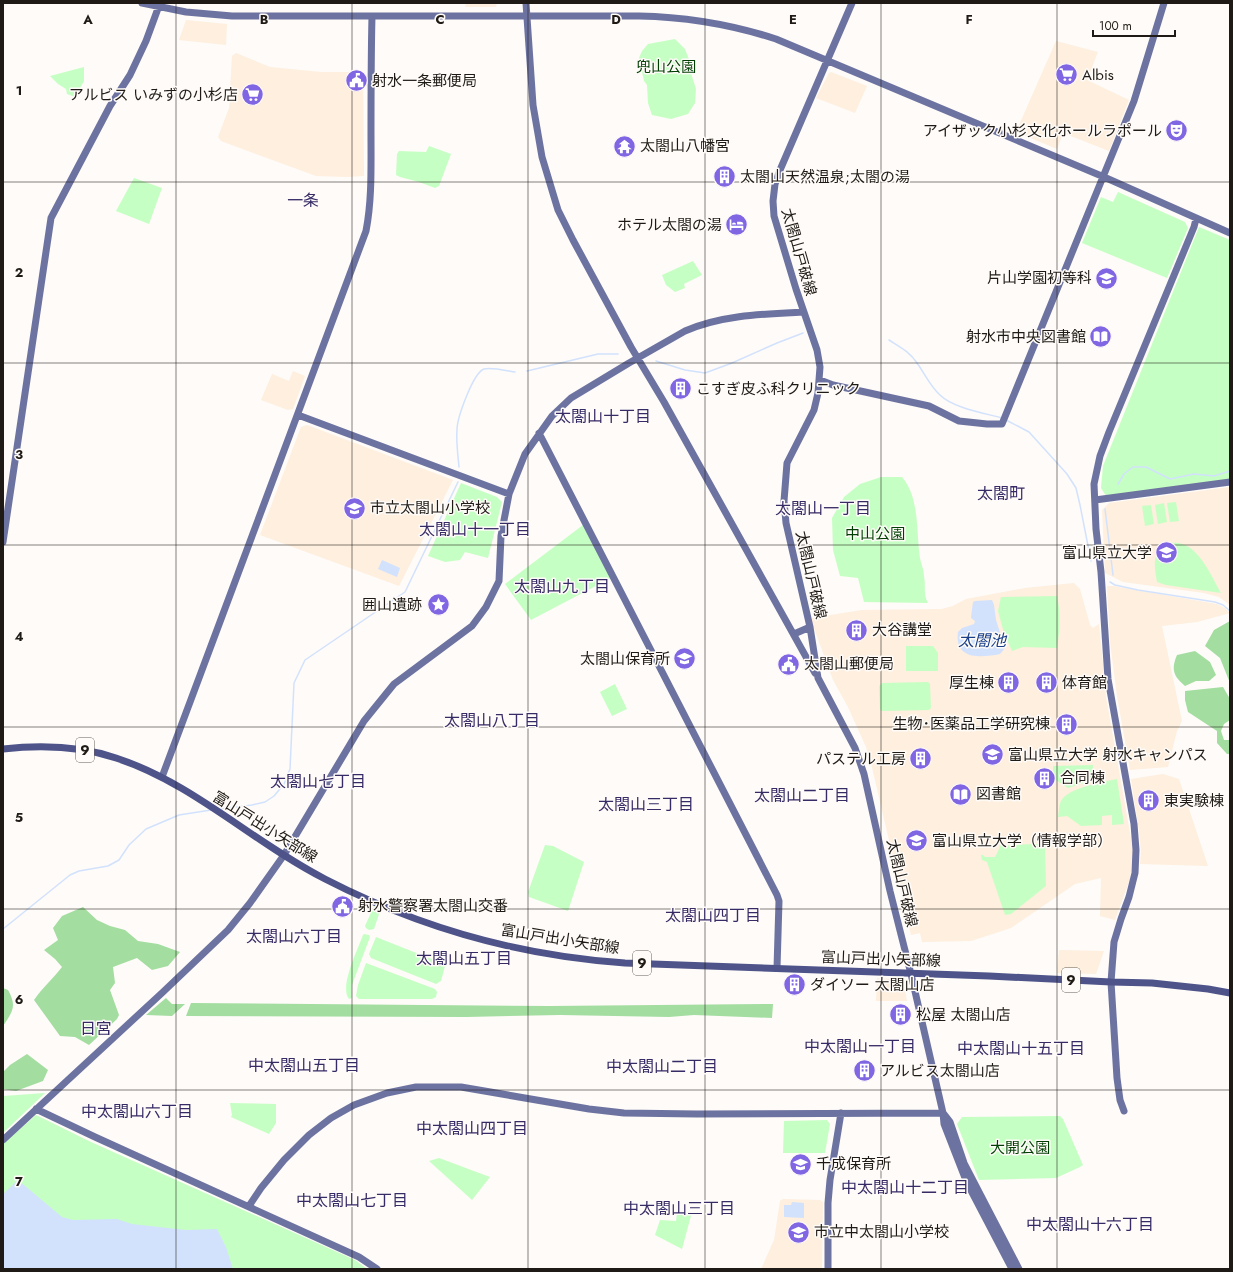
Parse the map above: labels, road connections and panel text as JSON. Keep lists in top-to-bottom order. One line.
{"streets":{"main road":["9","富山戸出小矢部線"],"street":["太閤山戸破線"]},"crossings":[["太閤山戸破線","富山戸出小矢部線"]],"districts":["一条","太閤山十丁目","太閤町","太閤山一丁目","太閤山十一丁目","太閤山九丁目","太閤山八丁目","太閤山七丁目","太閤山二丁目","太閤山三丁目","太閤山四丁目","太閤山六丁目","太閤山五丁目","日宮","中太閤山一丁目","中太閤山十五丁目","中太閤山五丁目","中太閤山二丁目","中太閤山六丁目","中太閤山四丁目","中太閤山十二丁目","中太閤山七丁目","中太閤山三丁目","中太閤山十六丁目"],"water":["太閤池"],"parks":["兜山公園","中山公園","大開公園"],"places":{"supermarket":["Albis","アルビス いみずの小杉店"],"public building":["射水一条郵便局","太閤山郵便局","射水警察署太閤山交番"],"theatre":["アイザック小杉文化ホールラポール"],"temple":["太閤山八幡宮"],"building":["太閤山天然温泉;太閤の湯","こすぎ皮ふ科クリニック","大谷講堂","厚生棟","体育館","生物･医薬品工学研究棟","パステル工房","合同棟","東実験棟","ダイソー 太閤山店","松屋 太閤山店","アルビス太閤山店"],"hotel":["ホテル太閤の湯"],"school or university":["片山学園初等科","市立太閤山小学校","富山県立大学","太閤山保育所","富山県立大学 射水キャンパス","富山県立大学（情報学部）","千成保育所","市立中太閤山小学校"],"library":["射水市中央図書館","図書館"],"place":["囲山遺跡"]},"scale_bar":"100 m","grid":{"columns":["A","B","C","D","E","F"],"rows":["1","2","3","4","5","6","7"]}}
